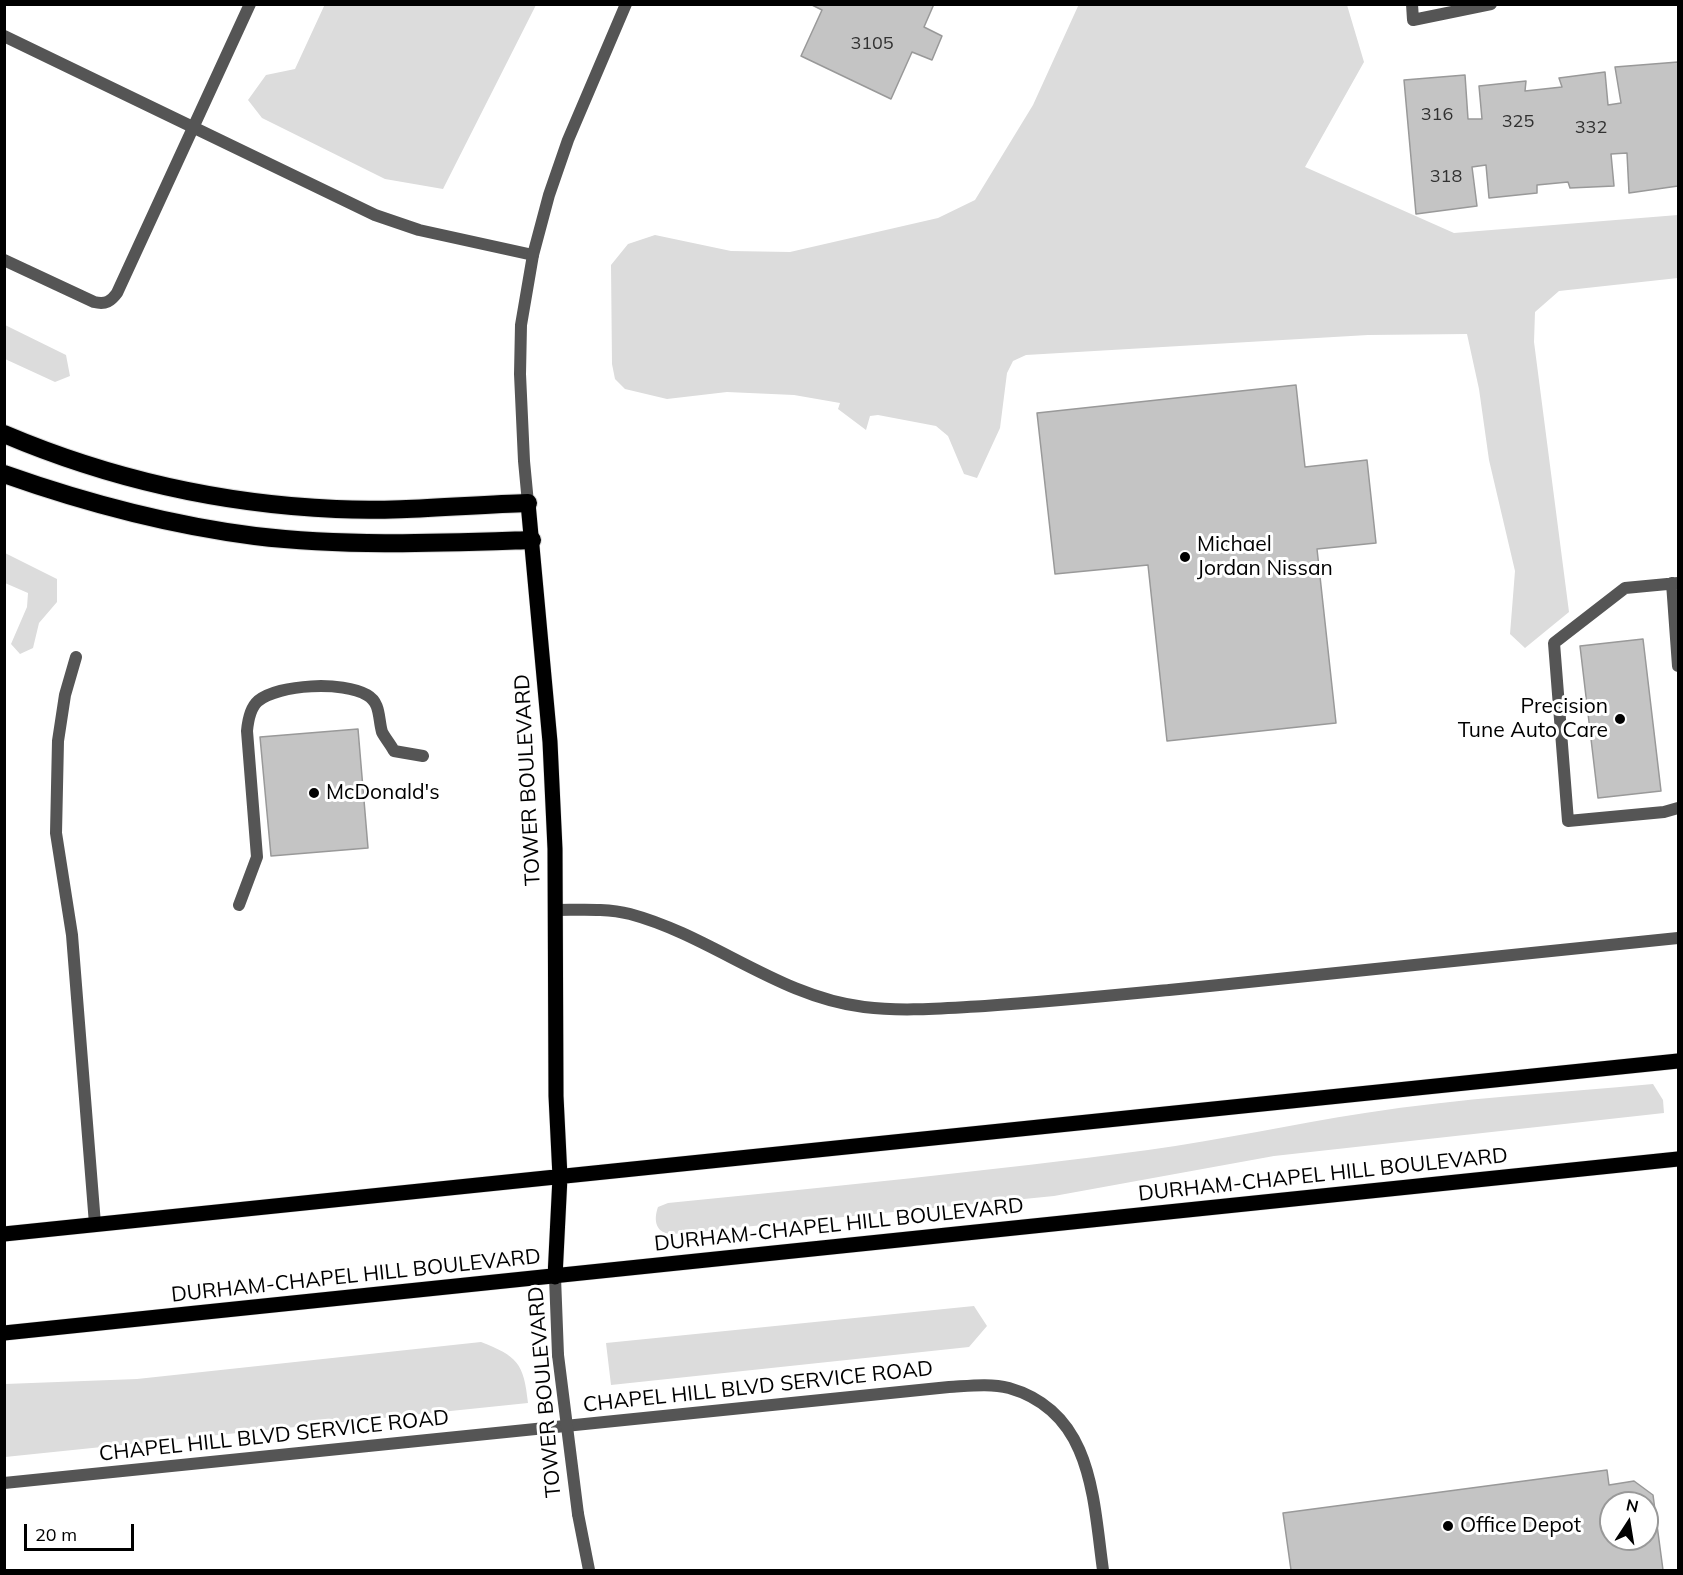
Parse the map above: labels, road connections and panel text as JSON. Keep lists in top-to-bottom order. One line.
{"streets":{"main road":["TOWER BOULEVARD","DURHAM-CHAPEL HILL BOULEVARD"],"street":["CHAPEL HILL BLVD SERVICE ROAD"]},"crossings":[["TOWER BOULEVARD","DURHAM-CHAPEL HILL BOULEVARD"]],"places":["Michael Jordan Nissan","Precision Tune Auto Care","McDonald's","Office Depot"],"house_numbers":["3105","316","325","332","318"],"scale_bar":"20 m","north":"top"}
